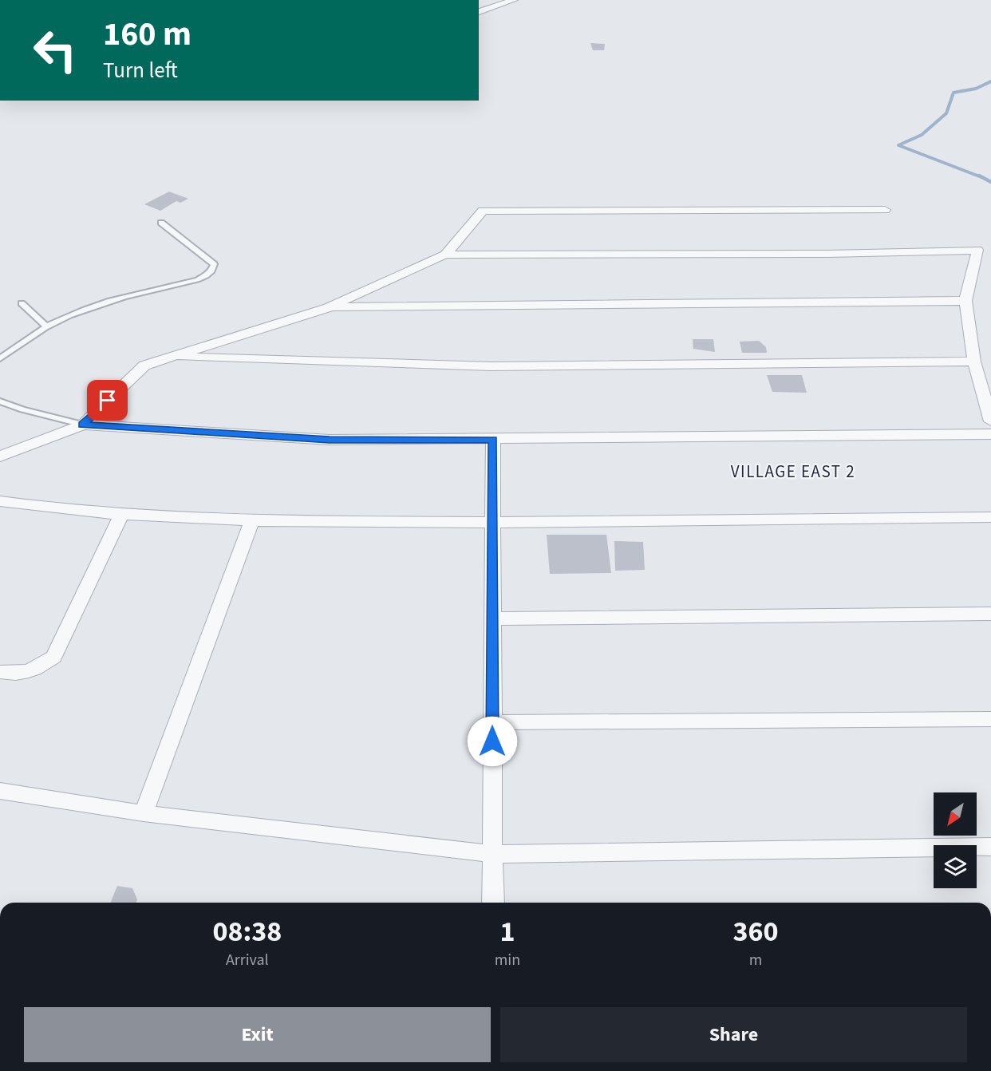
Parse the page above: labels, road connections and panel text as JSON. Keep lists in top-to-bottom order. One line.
{"districts":["VILLAGE EAST 2"],"north":"bottom left","page":{"turn":["160 m","Turn left"],"eta":["08:38","Arrival","1","min","360","m"],"buttons":["Exit","Share"]}}
